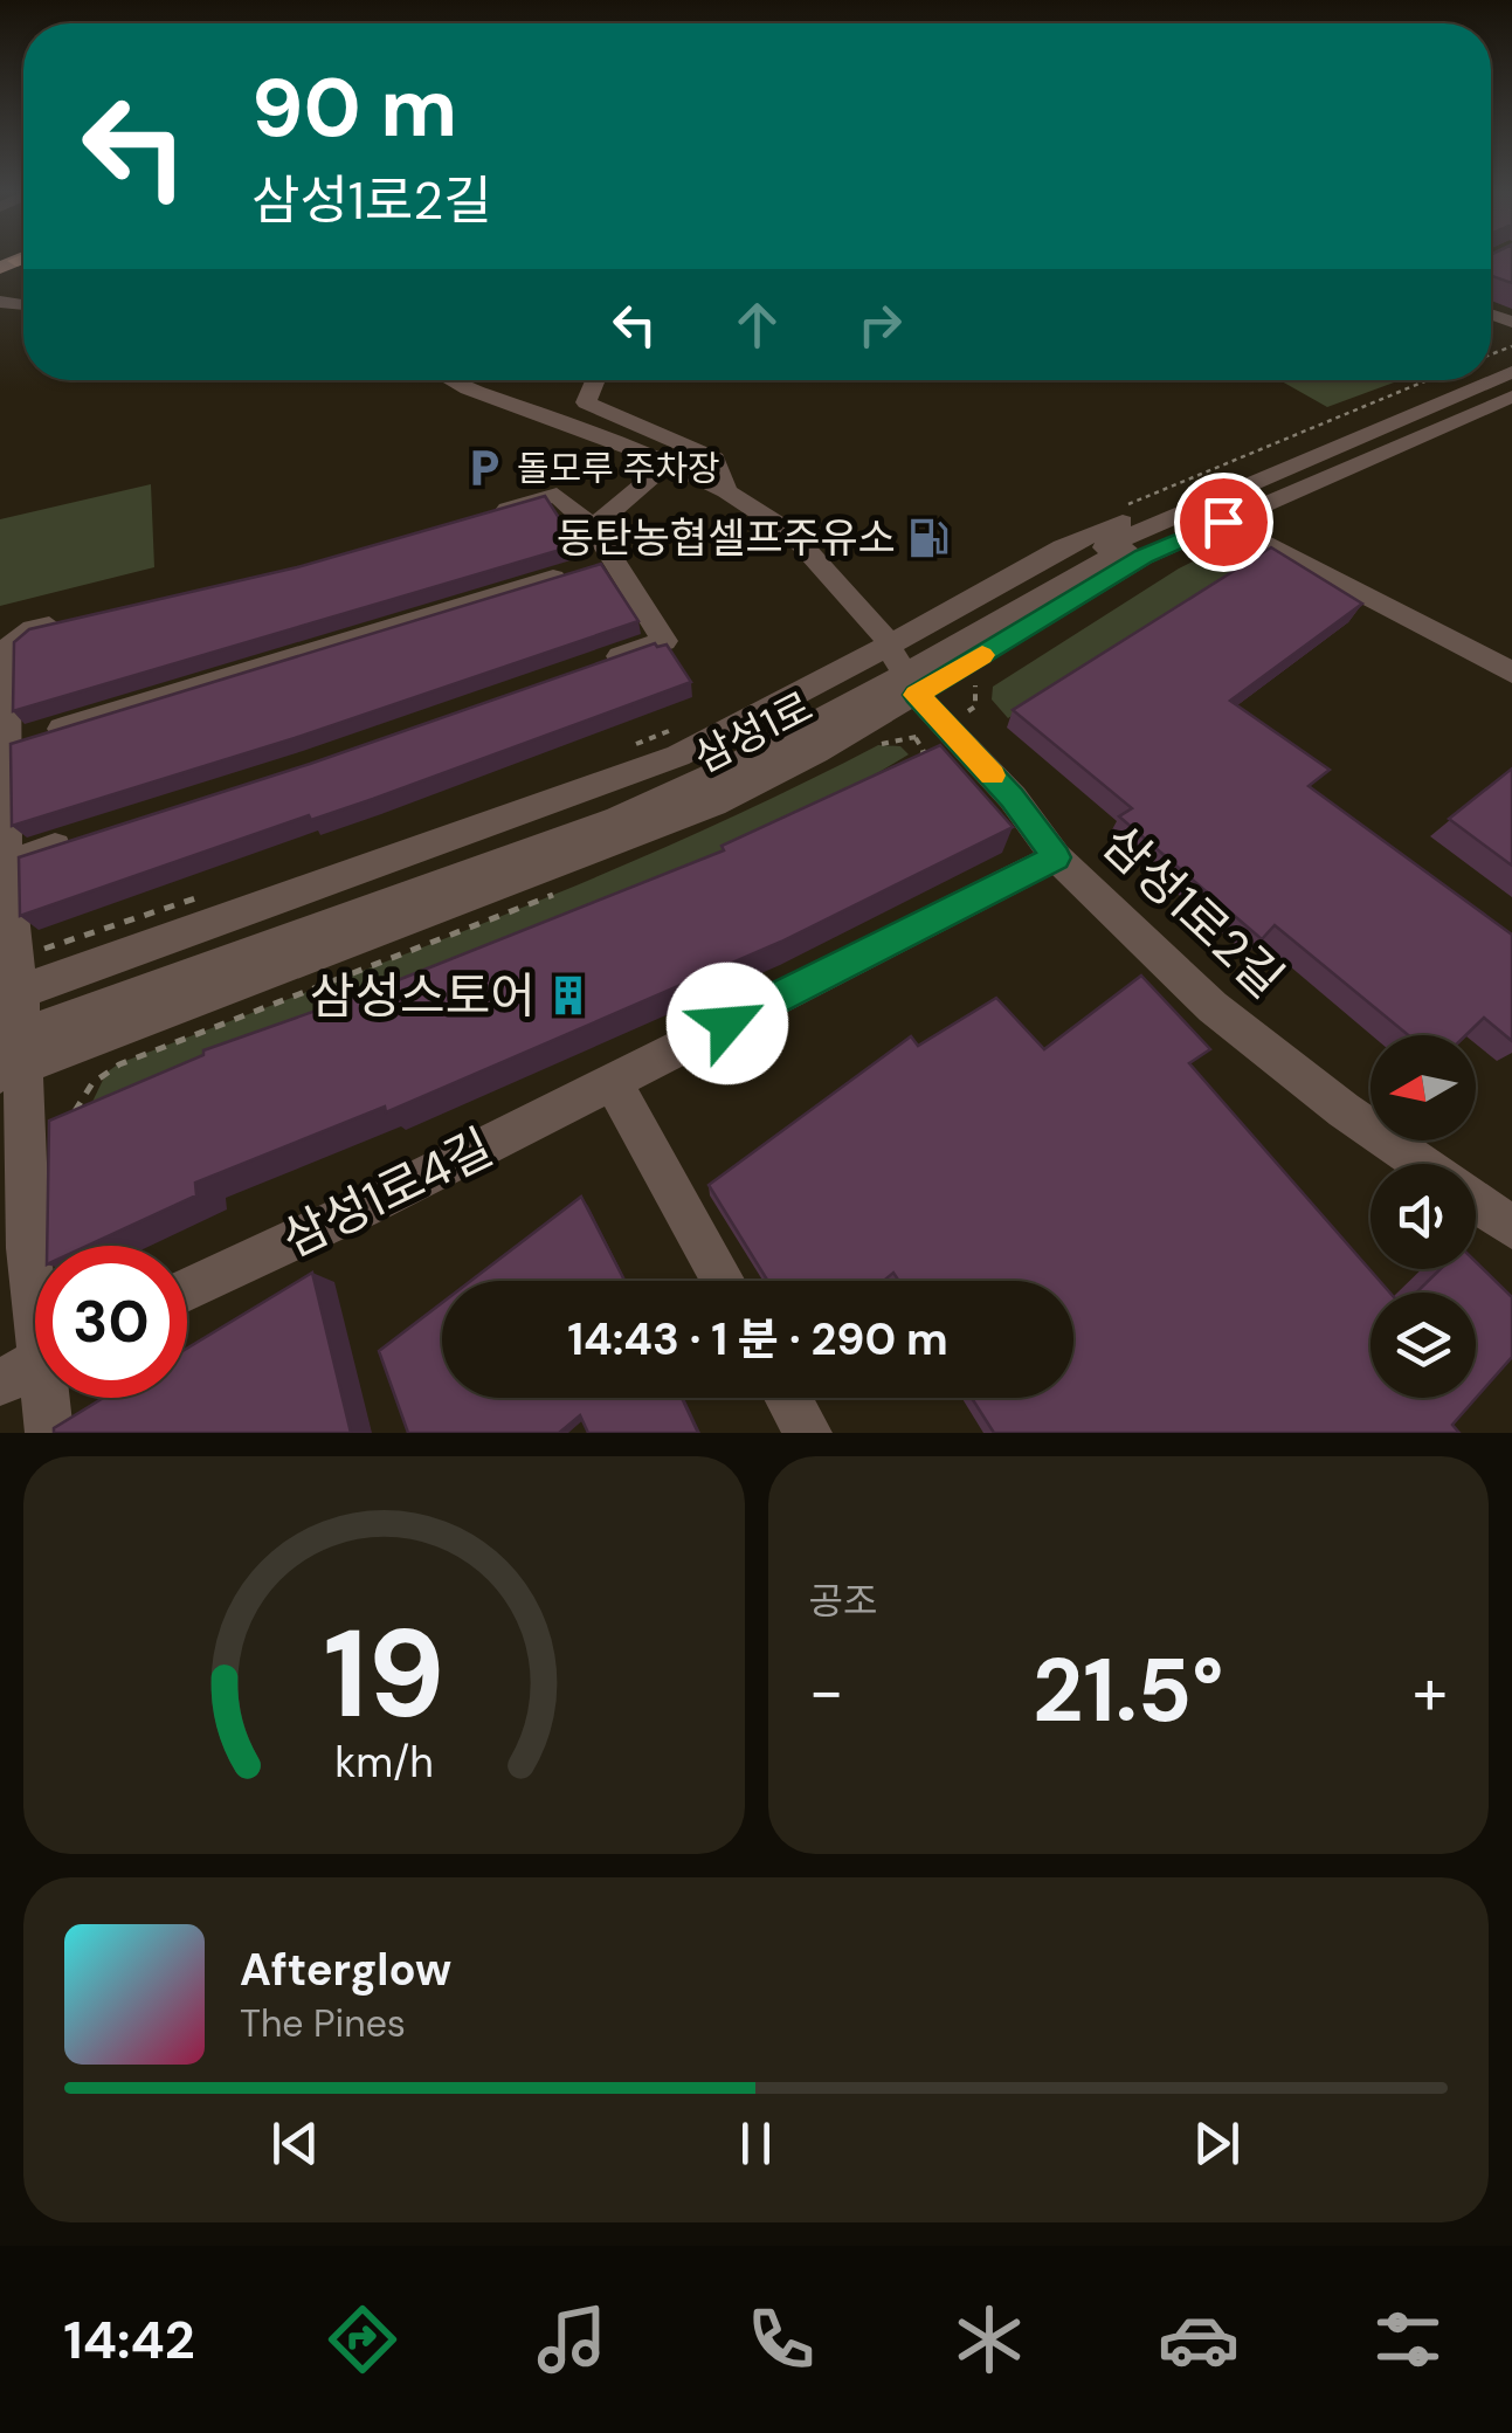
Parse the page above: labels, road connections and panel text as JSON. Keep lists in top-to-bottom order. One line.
{"streets":{"street":["삼성1로","삼성1로2길","삼성1로4길"]},"crossings":[["삼성1로","삼성1로2길"],["삼성1로2길","삼성1로4길"]],"places":{"parking":["돌모루 주차장"],"fuel station":["동탄농협셀프주유소"],"building":["삼성스토어"]},"north":"left","page":{"turn":["90 m","삼성1로2길"],"limit":"30","trip":"14:43 · 1 분 · 290 m","tile":"공조","heat":["−","21.5°","+"],"song":["Afterglow","The Pines"],"tabs":"14:42","gauge":["19","km/h"]}}
